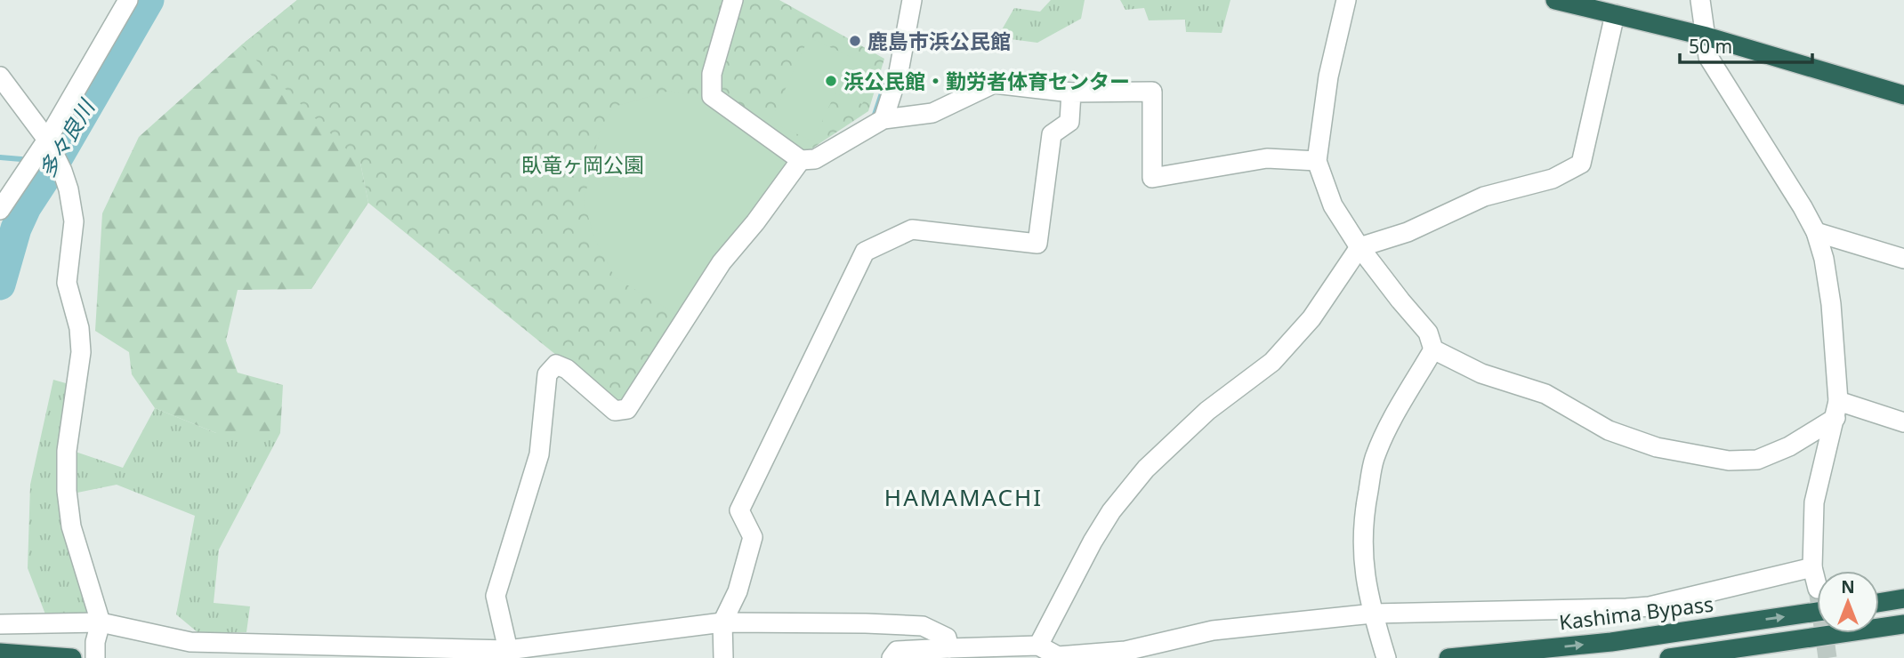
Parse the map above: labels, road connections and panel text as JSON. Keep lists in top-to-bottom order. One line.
{"streets":{"highway":["Kashima Bypass"]},"districts":["HAMAMACHI"],"water":["多々良川"],"parks":["臥竜ヶ岡公園"],"places":["鹿島市浜公民館","浜公民館・勤労者体育センター"],"scale_bar":"50 m","north":"top"}
